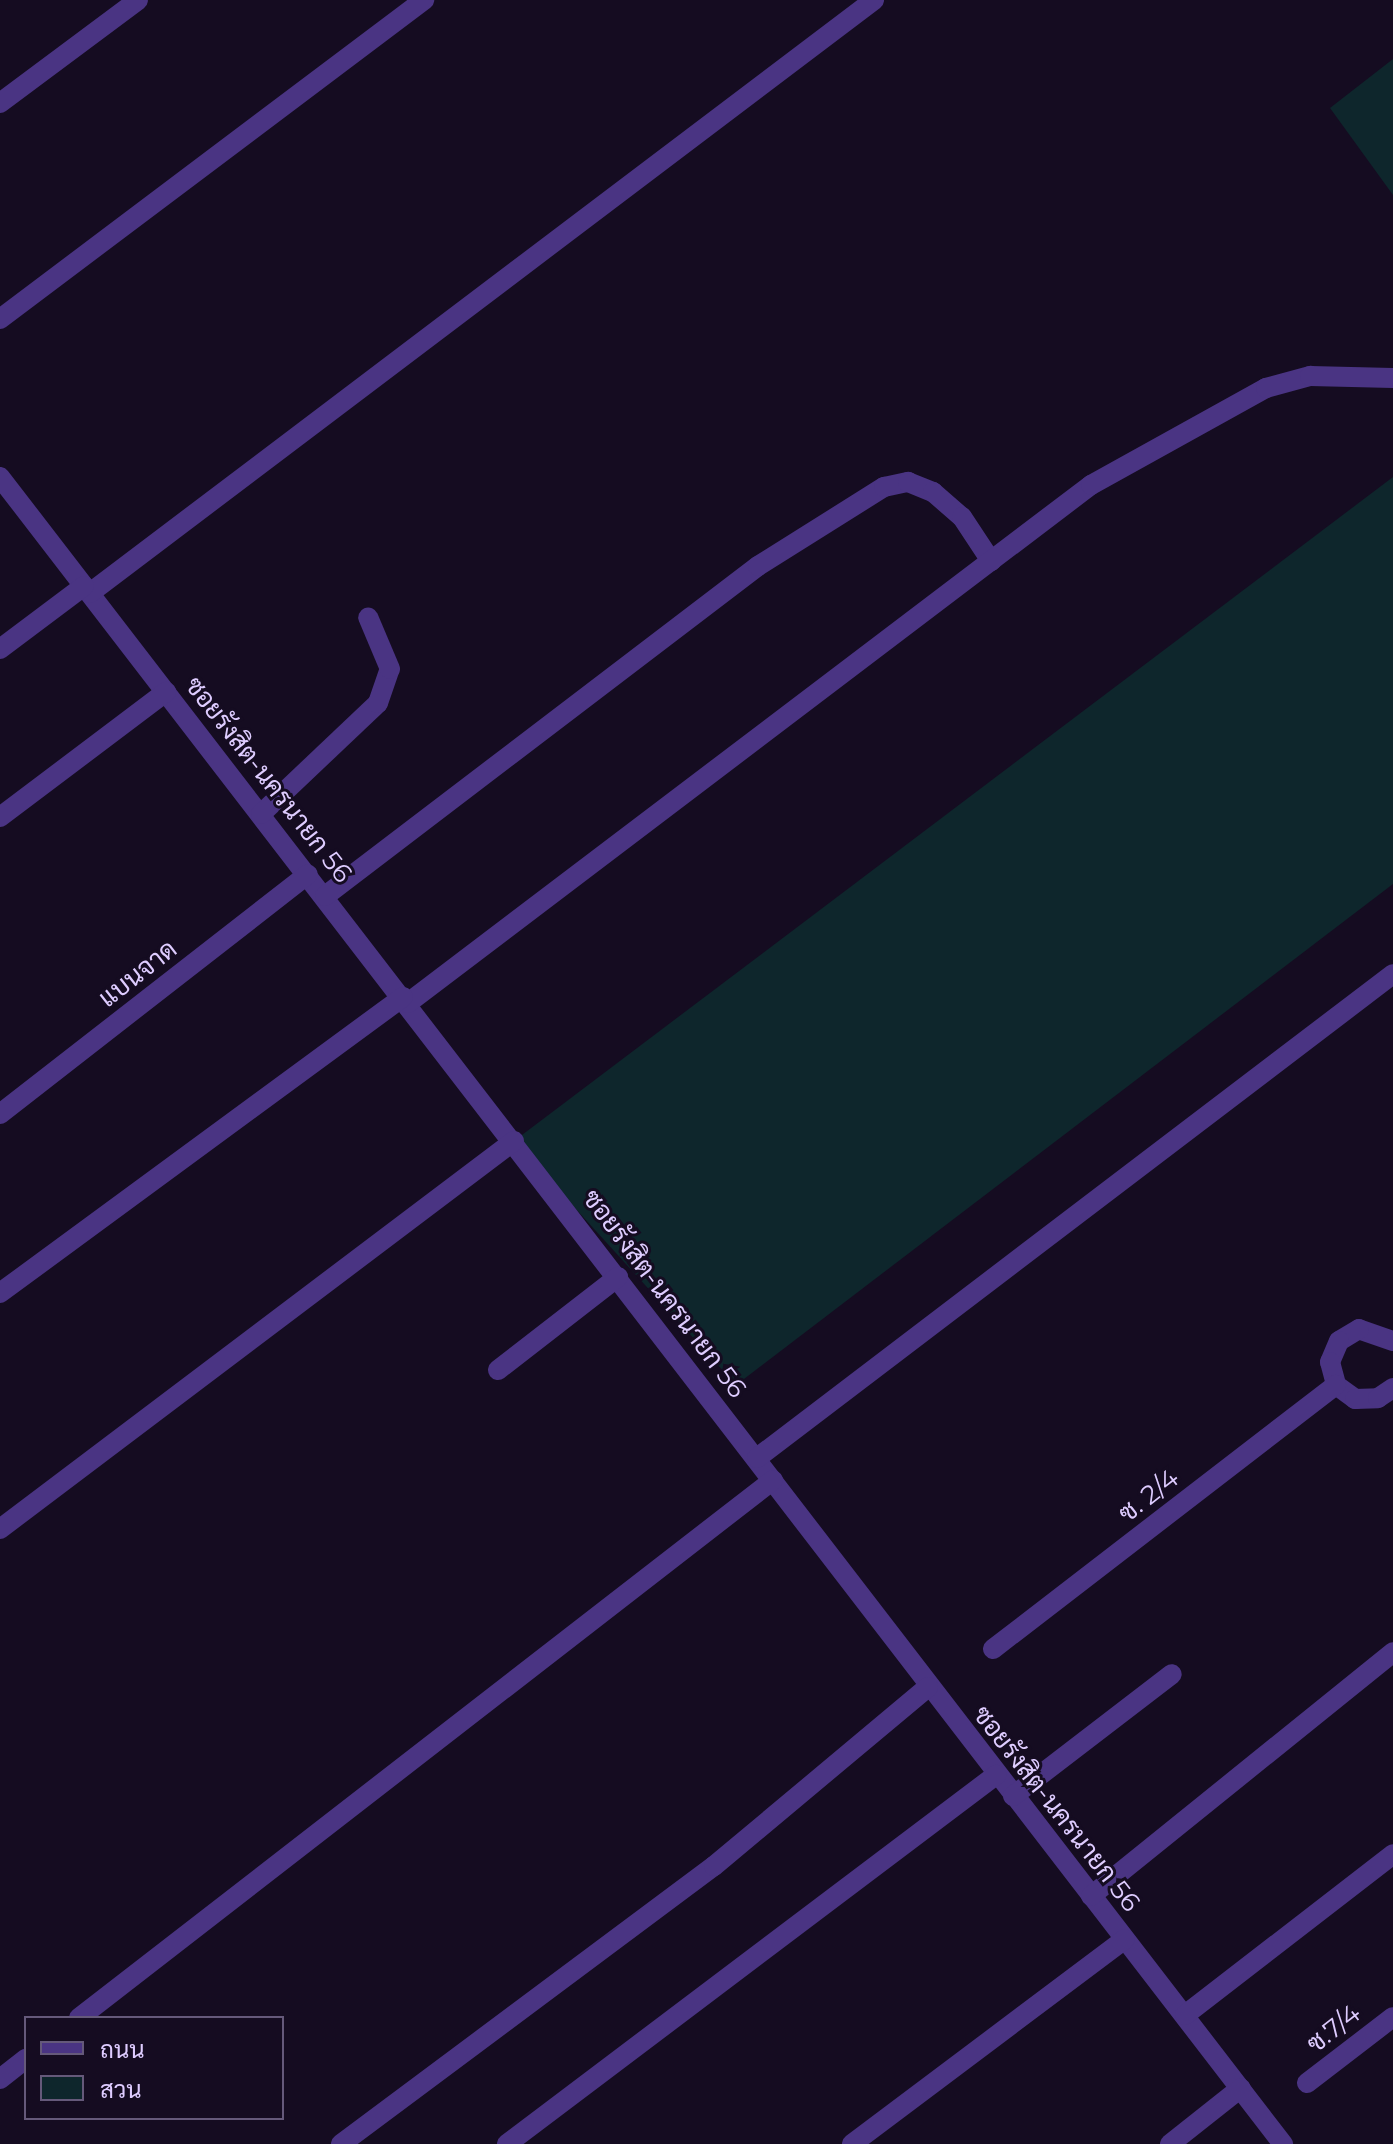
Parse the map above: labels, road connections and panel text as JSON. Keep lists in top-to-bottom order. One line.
{"streets":{"street":["ซอยรังสิต-นครนายก 56","แบนจาด","ซ. 2/4","ซ.7/4"]},"crossings":[["ซอยรังสิต-นครนายก 56","แบนจาด"]],"legend":["ถนน","สวน"]}
